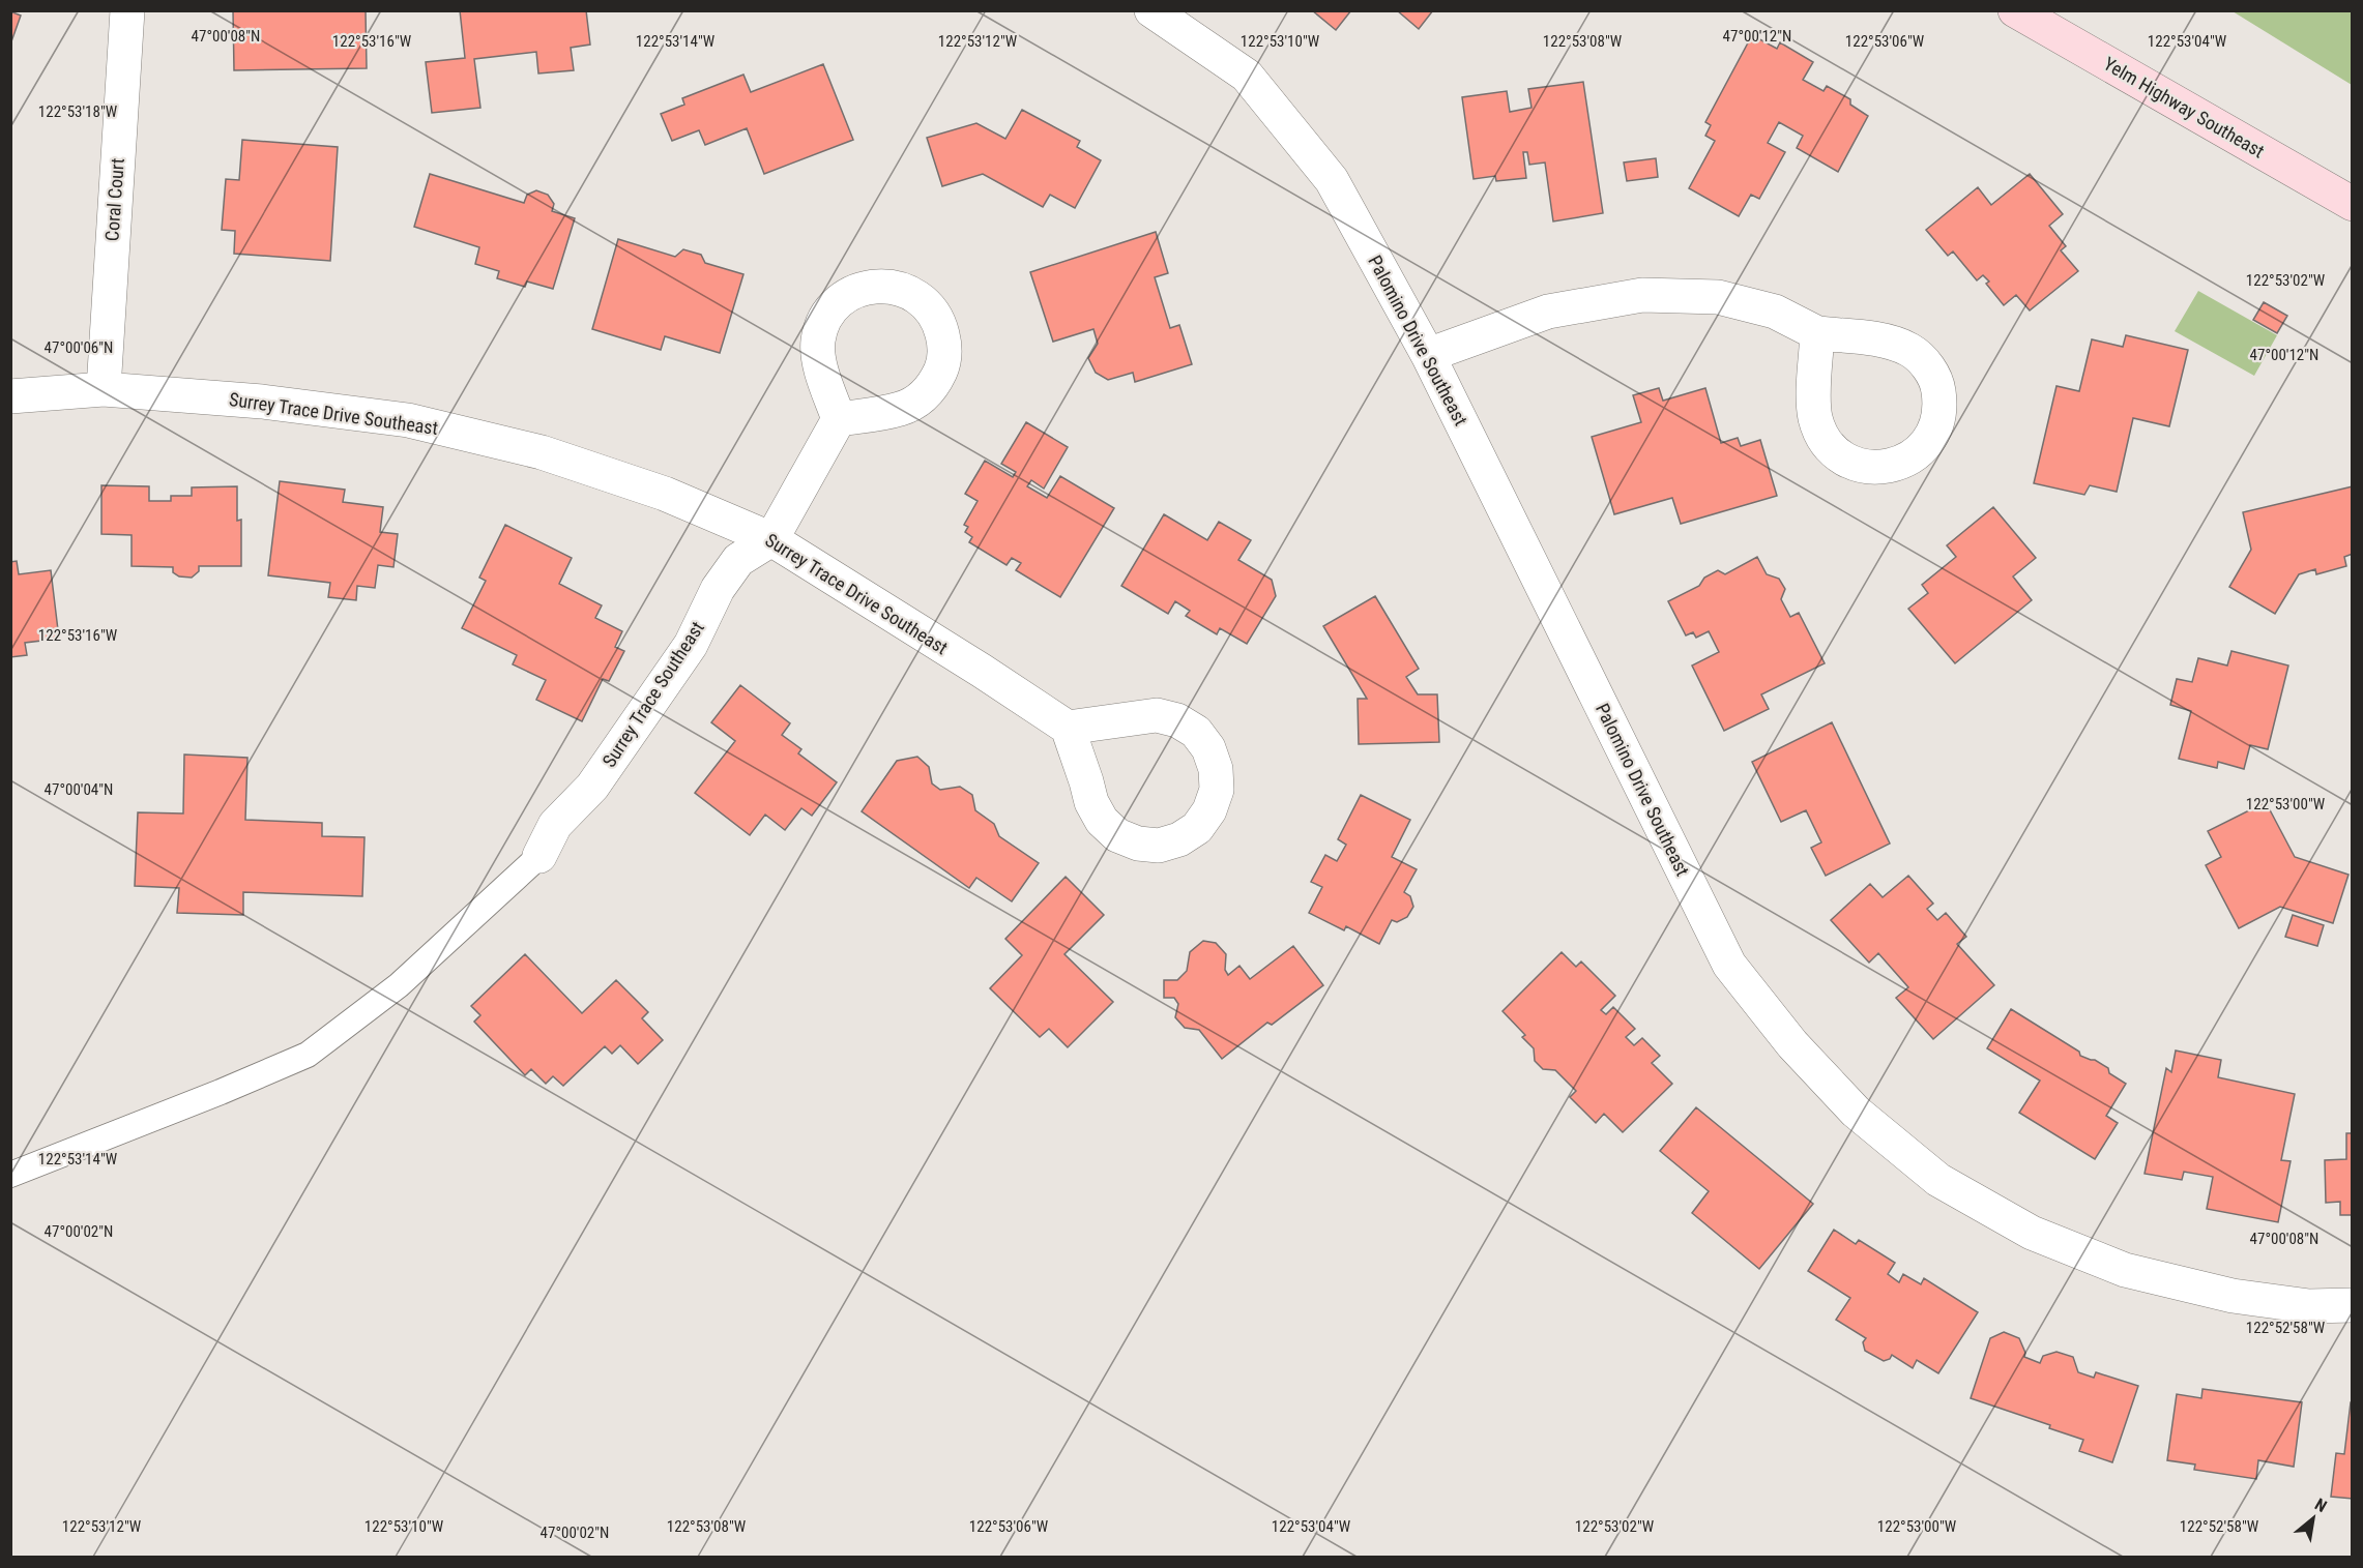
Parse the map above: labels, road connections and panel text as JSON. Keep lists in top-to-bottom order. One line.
{"streets":{"main road":["Yelm Highway Southeast"],"street":["Coral Court","Palomino Drive Southeast","Surrey Trace Drive Southeast","Surrey Trace Southeast"]},"crossings":[["Coral Court","Surrey Trace Drive Southeast"],["Surrey Trace Drive Southeast","Surrey Trace Southeast"]],"north":"top right","coordinates":["47°00'08\"N","47°00'12\"N","122°53'16\"W","122°53'10\"W","122°53'08\"W","122°53'06\"W","122°53'04\"W","122°53'14\"W","122°53'12\"W","122°53'18\"W","122°53'02\"W","47°00'06\"N","47°00'04\"N","122°53'00\"W","47°00'02\"N","122°52'58\"W"]}
